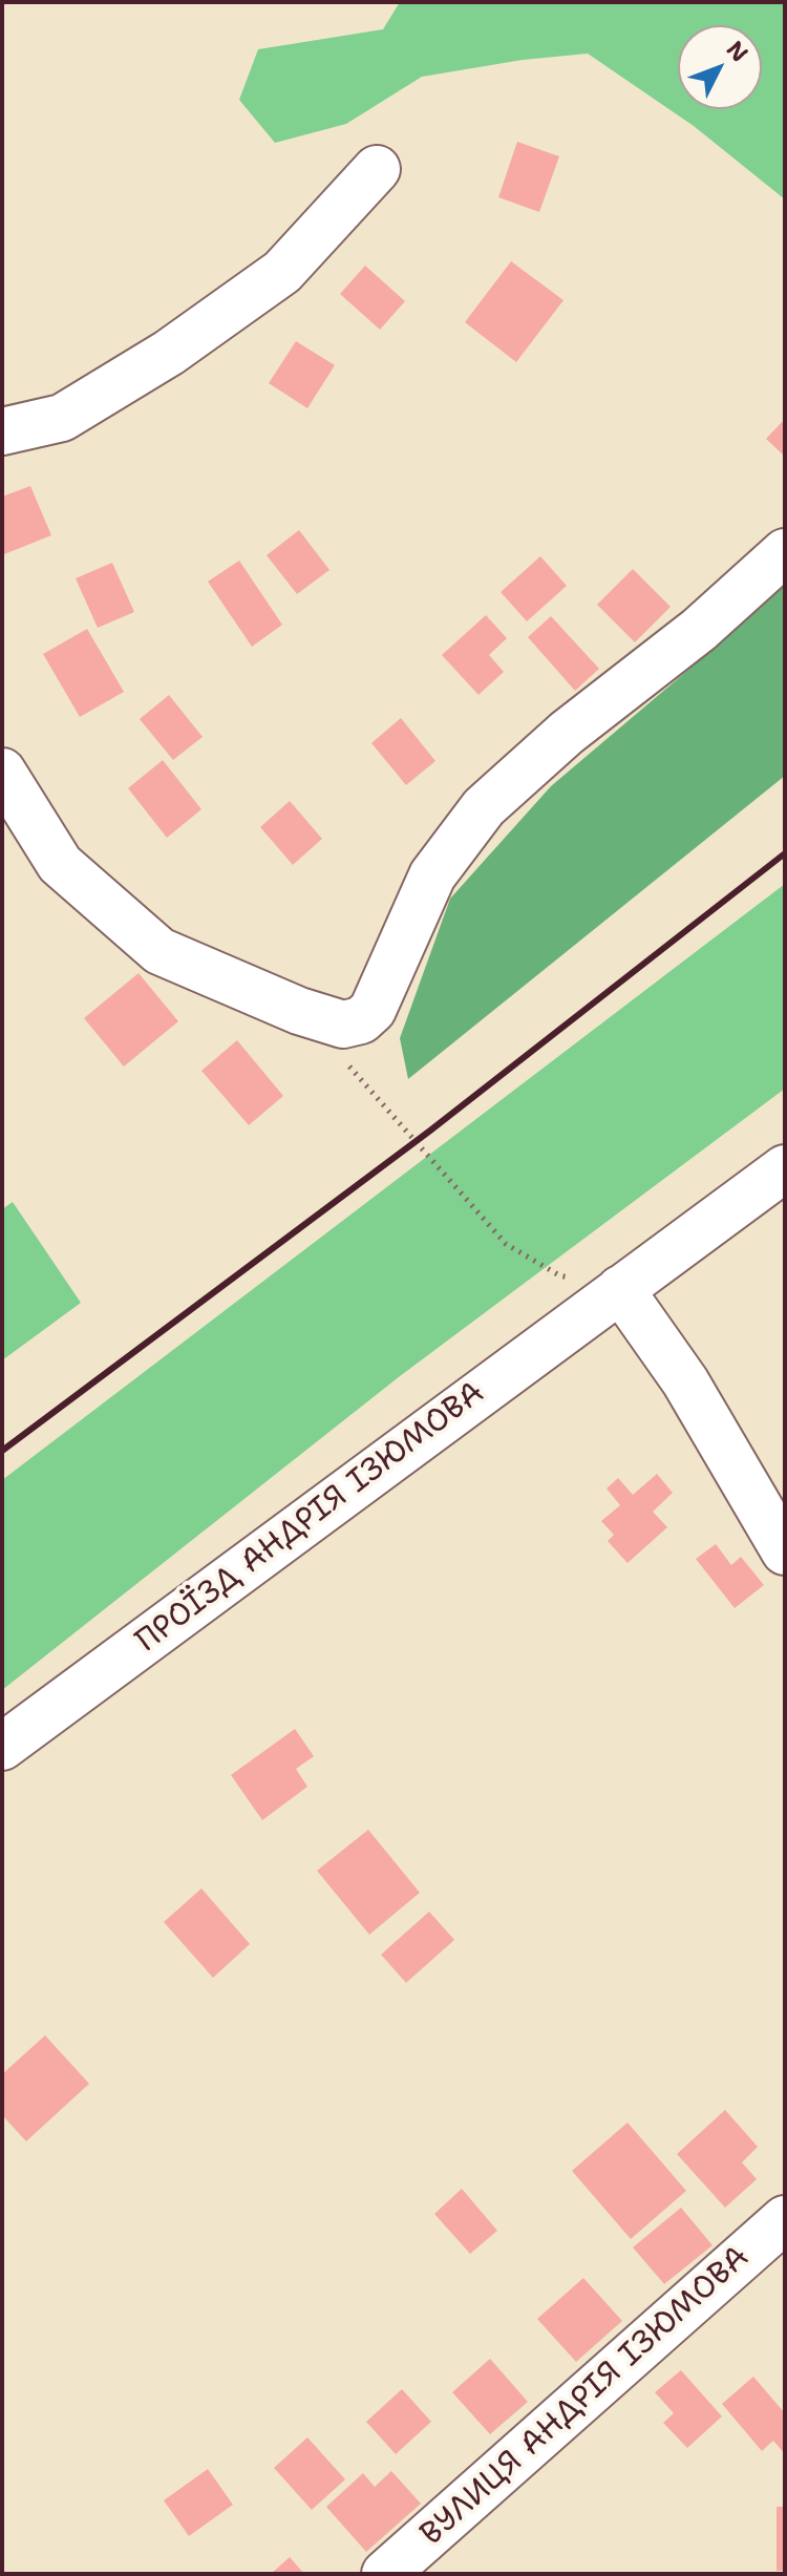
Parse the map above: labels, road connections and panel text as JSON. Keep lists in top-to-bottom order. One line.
{"streets":{"street":["ПРОЇЗД АНДРІЯ ІЗЮМОВА","ВУЛИЦЯ АНДРІЯ ІЗЮМОВА"]},"north":"top right"}
